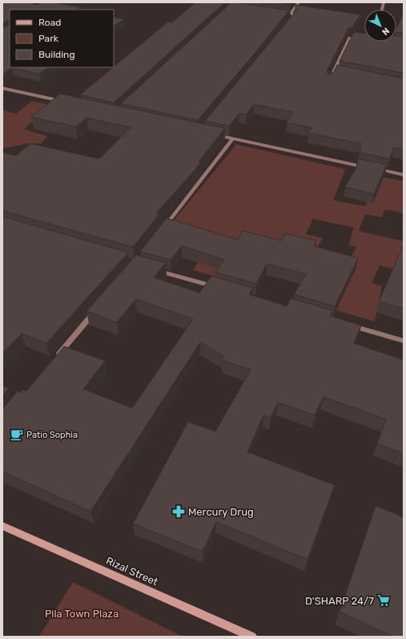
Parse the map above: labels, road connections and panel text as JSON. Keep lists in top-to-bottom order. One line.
{"streets":{"main road":["Rizal Street"]},"parks":["Pila Town Plaza"],"places":{"cafe":["Patio Sophia"],"pharmacy":["Mercury Drug"],"supermarket":["D'SHARP 24/7"]},"legend":["Road","Park","Building"],"north":"bottom right"}
